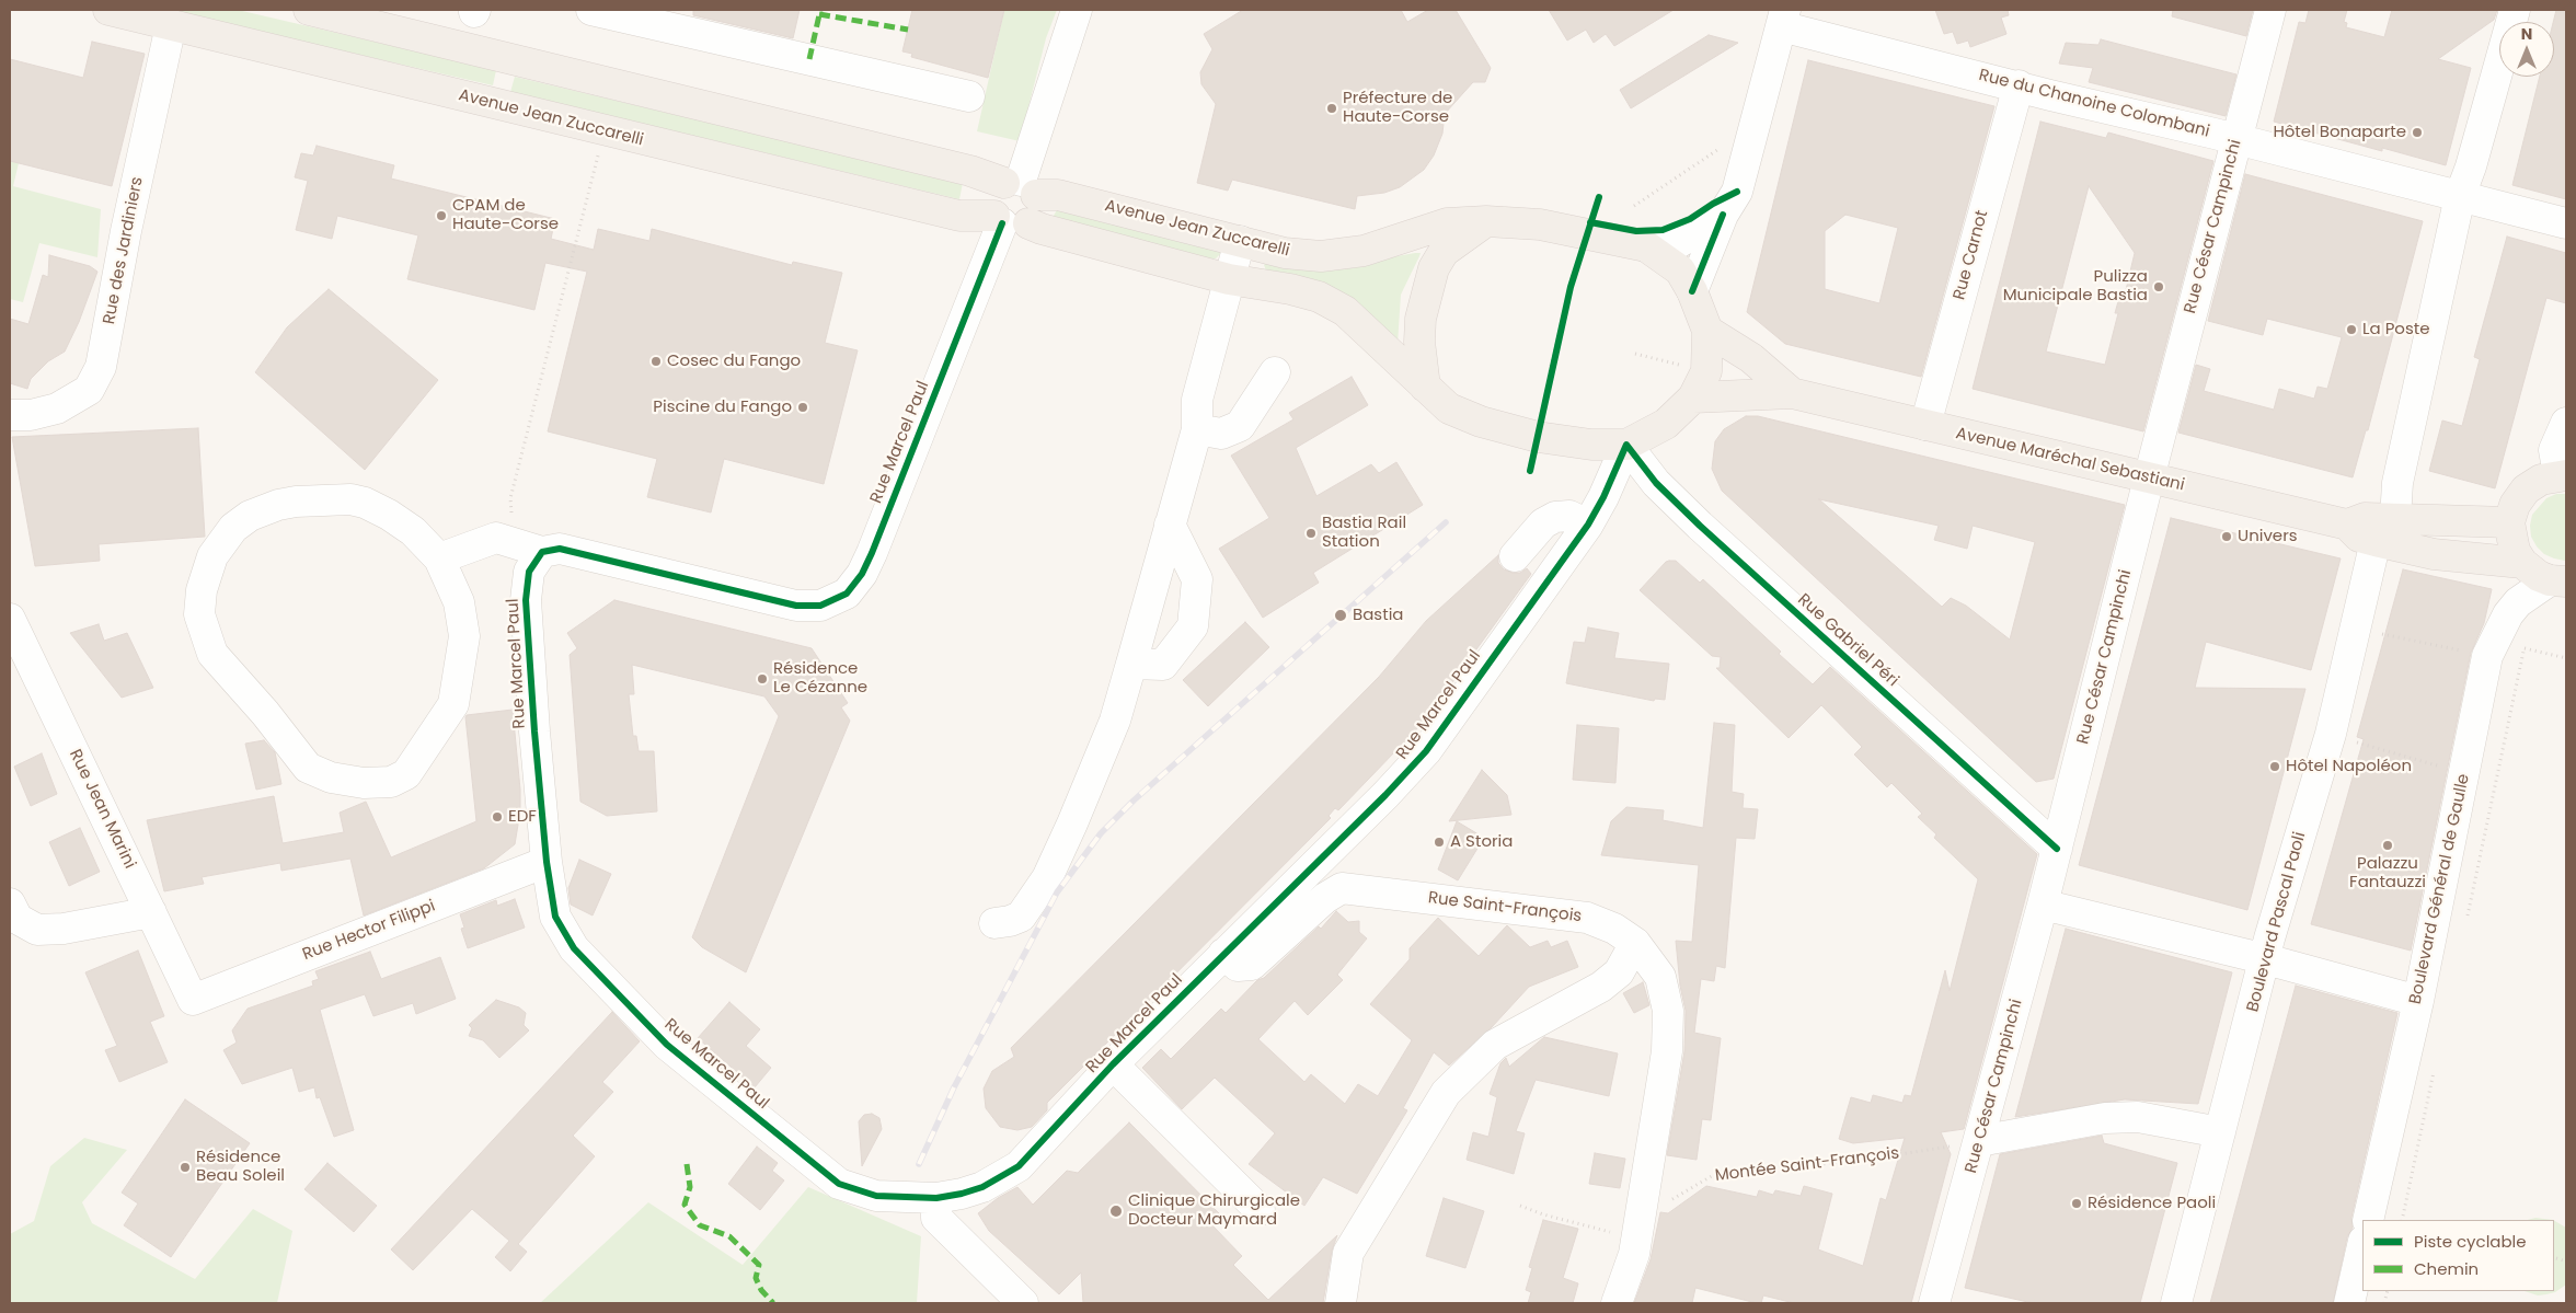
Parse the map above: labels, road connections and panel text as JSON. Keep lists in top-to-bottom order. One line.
{"streets":{"main road":["Avenue Jean Zuccarelli","Avenue Maréchal Sebastiani"],"street":["Rue du Chanoine Colombani","Rue César Campinchi","Rue des Jardiniers","Rue Carnot","Rue Marcel Paul","Rue Gabriel Péri","Rue Jean Marini","Boulevard Général de Gaulle","Rue Saint-François","Boulevard Pascal Paoli","Rue Hector Filippi"],"path":["Montée Saint-François"]},"crossings":[["Rue du Chanoine Colombani","Rue César Campinchi"],["Rue du Chanoine Colombani","Rue Carnot"],["Avenue Jean Zuccarelli","Rue des Jardiniers"],["Avenue Jean Zuccarelli","Rue Marcel Paul"],["Avenue Jean Zuccarelli","Rue Gabriel Péri"],["Rue César Campinchi","Avenue Maréchal Sebastiani"],["Rue César Campinchi","Rue Gabriel Péri"],["Rue César Campinchi","Montée Saint-François"],["Rue Carnot","Avenue Maréchal Sebastiani"],["Rue Marcel Paul","Rue Gabriel Péri"],["Rue Marcel Paul","Rue Saint-François"],["Rue Marcel Paul","Rue Hector Filippi"],["Avenue Maréchal Sebastiani","Boulevard Pascal Paoli"],["Rue Jean Marini","Rue Hector Filippi"],["Rue Saint-François","Montée Saint-François"]],"places":["Préfecture de Haute-Corse","Hôtel Bonaparte","CPAM de Haute-Corse","Pulizza Municipale Bastia","La Poste","Cosec du Fango","Piscine du Fango","Bastia Rail Station","Univers","Bastia","Résidence Le Cézanne","Hôtel Napoléon","EDF","A Storia","Palazzu Fantauzzi","Résidence Beau Soleil","Résidence Paoli","Clinique Chirurgicale Docteur Maymard"],"legend":["Piste cyclable","Chemin"],"north":"top"}
